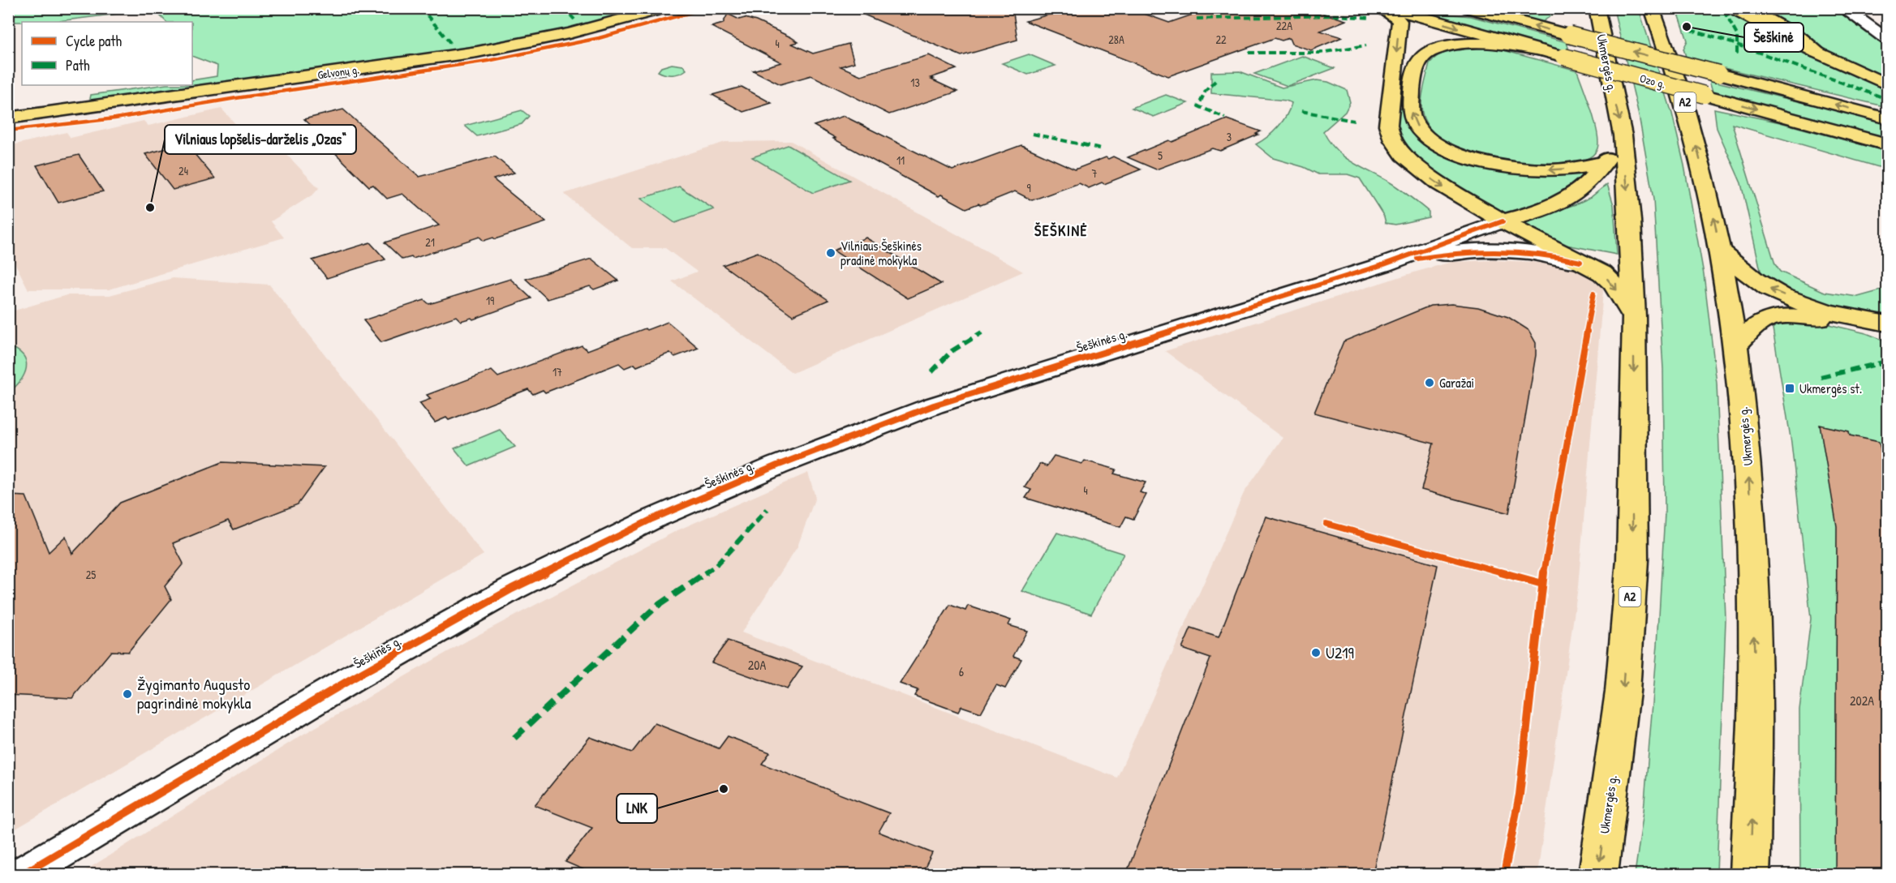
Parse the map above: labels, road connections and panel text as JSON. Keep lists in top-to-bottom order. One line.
{"streets":{"main road":["Ukmergės g.","Gelvonų g.","Ozo g.","A2"],"street":["Šeškinės g."]},"districts":["ŠEŠKINĖ"],"places":{"other":["Šeškinė","Vilniaus lopšelis-darželis „Ozas“","Vilniaus Šeškinės pradinė mokykla","Garažai","U219","Žygimanto Augusto pagrindinė mokykla","LNK"],"transit":["Ukmergės st."]},"house_numbers":["22A","28A","22","4","13","3","5","11","24","7","9","21","19","17","4","25","20A","6","202A"],"legend":["Cycle path","Path"]}
